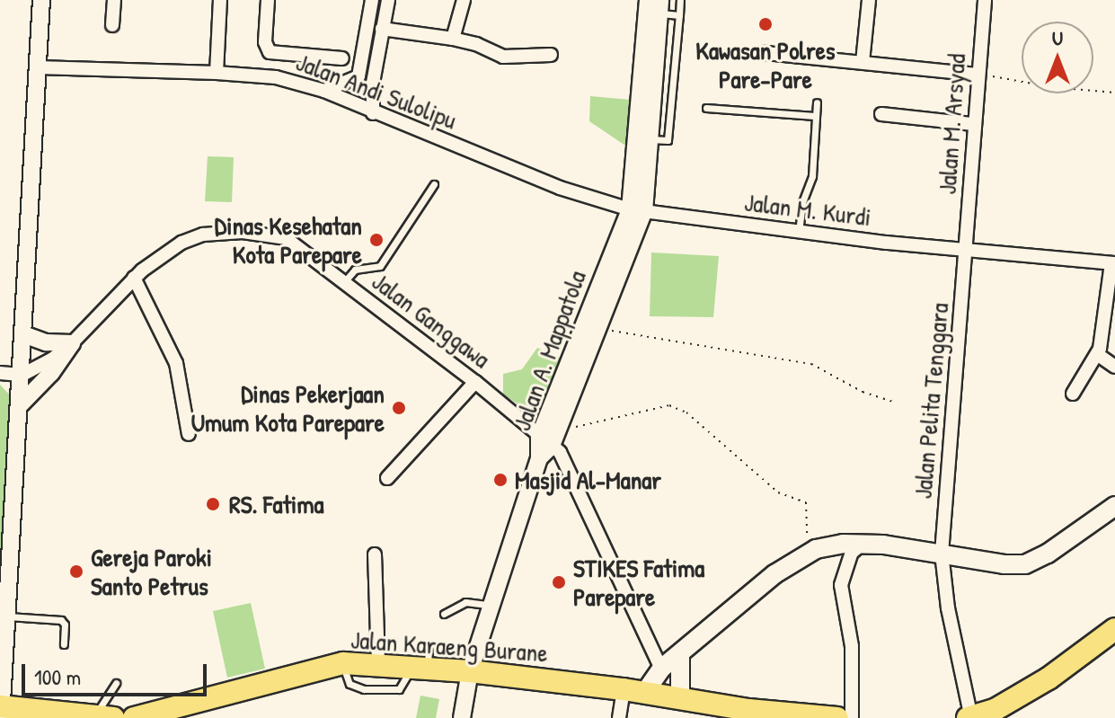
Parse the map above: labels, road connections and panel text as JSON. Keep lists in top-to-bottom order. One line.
{"streets":{"highway":["Jalan Karaeng Burane"],"street":["Jalan Andi Sulolipu","Jalan M. Arsyad","Jalan M. Kurdi","Jalan Ganggawa","Jalan A. Mappatola","Jalan Pelita Tenggara"]},"crossings":[["Jalan Andi Sulolipu","Jalan M. Kurdi"],["Jalan Andi Sulolipu","Jalan A. Mappatola"],["Jalan M. Arsyad","Jalan M. Kurdi"],["Jalan M. Arsyad","Jalan Pelita Tenggara"],["Jalan M. Kurdi","Jalan A. Mappatola"],["Jalan M. Kurdi","Jalan Pelita Tenggara"],["Jalan Ganggawa","Jalan A. Mappatola"]],"places":["Kawasan Polres Pare-Pare","Dinas Kesehatan Kota Parepare","Dinas Pekerjaan Umum Kota Parepare","Masjid Al-Manar","RS. Fatima","Gereja Paroki Santo Petrus","STIKES Fatima Parepare"],"scale_bar":"100 m","north":"top"}
